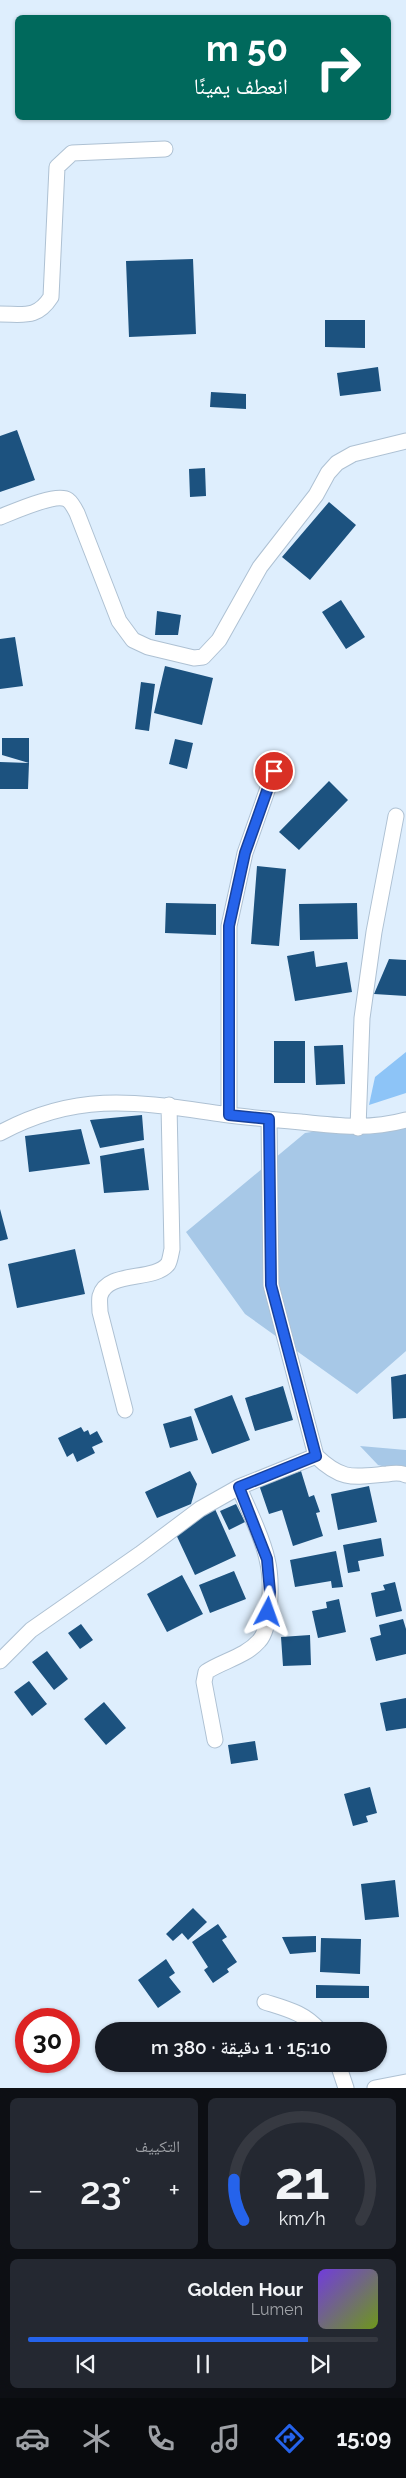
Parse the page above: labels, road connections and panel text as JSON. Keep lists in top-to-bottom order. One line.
{"page":{"turn":["50 m","انعطف يمينًا"],"limit":"30","trip":"15:10 · 1 دقيقة · 380 m","tile":"التكييف","heat":["−","23°","+"],"song":["Golden Hour","Lumen"],"tabs":"15:09","gauge":["21","km/h"]}}
